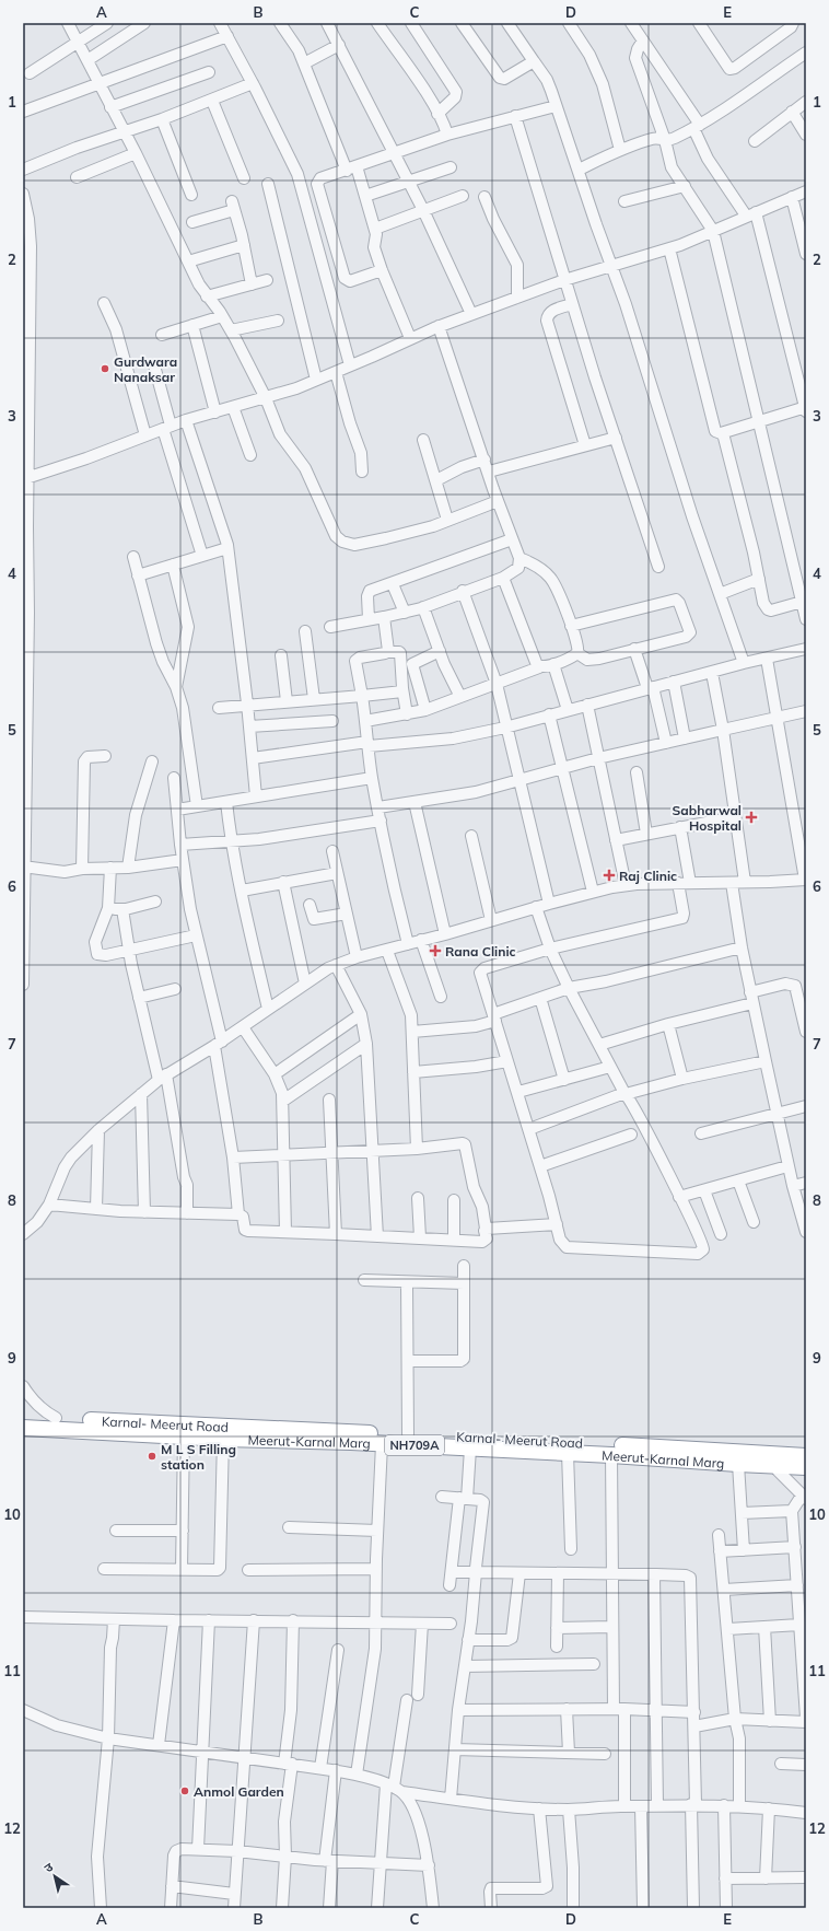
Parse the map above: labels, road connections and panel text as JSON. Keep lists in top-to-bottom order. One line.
{"streets":{"highway":["Karnal- Meerut Road","Meerut-Karnal Marg","NH709A"]},"crossings":[["Karnal- Meerut Road","Meerut-Karnal Marg"]],"places":{"other":["Gurdwara Nanaksar","M L S Filling station","Anmol Garden"],"health":["Sabharwal Hospital","Raj Clinic","Rana Clinic"]},"north":"top left","grid":{"columns":["A","B","C","D","E"],"rows":["1","2","3","4","5","6","7","8","9","10","11","12"]}}
